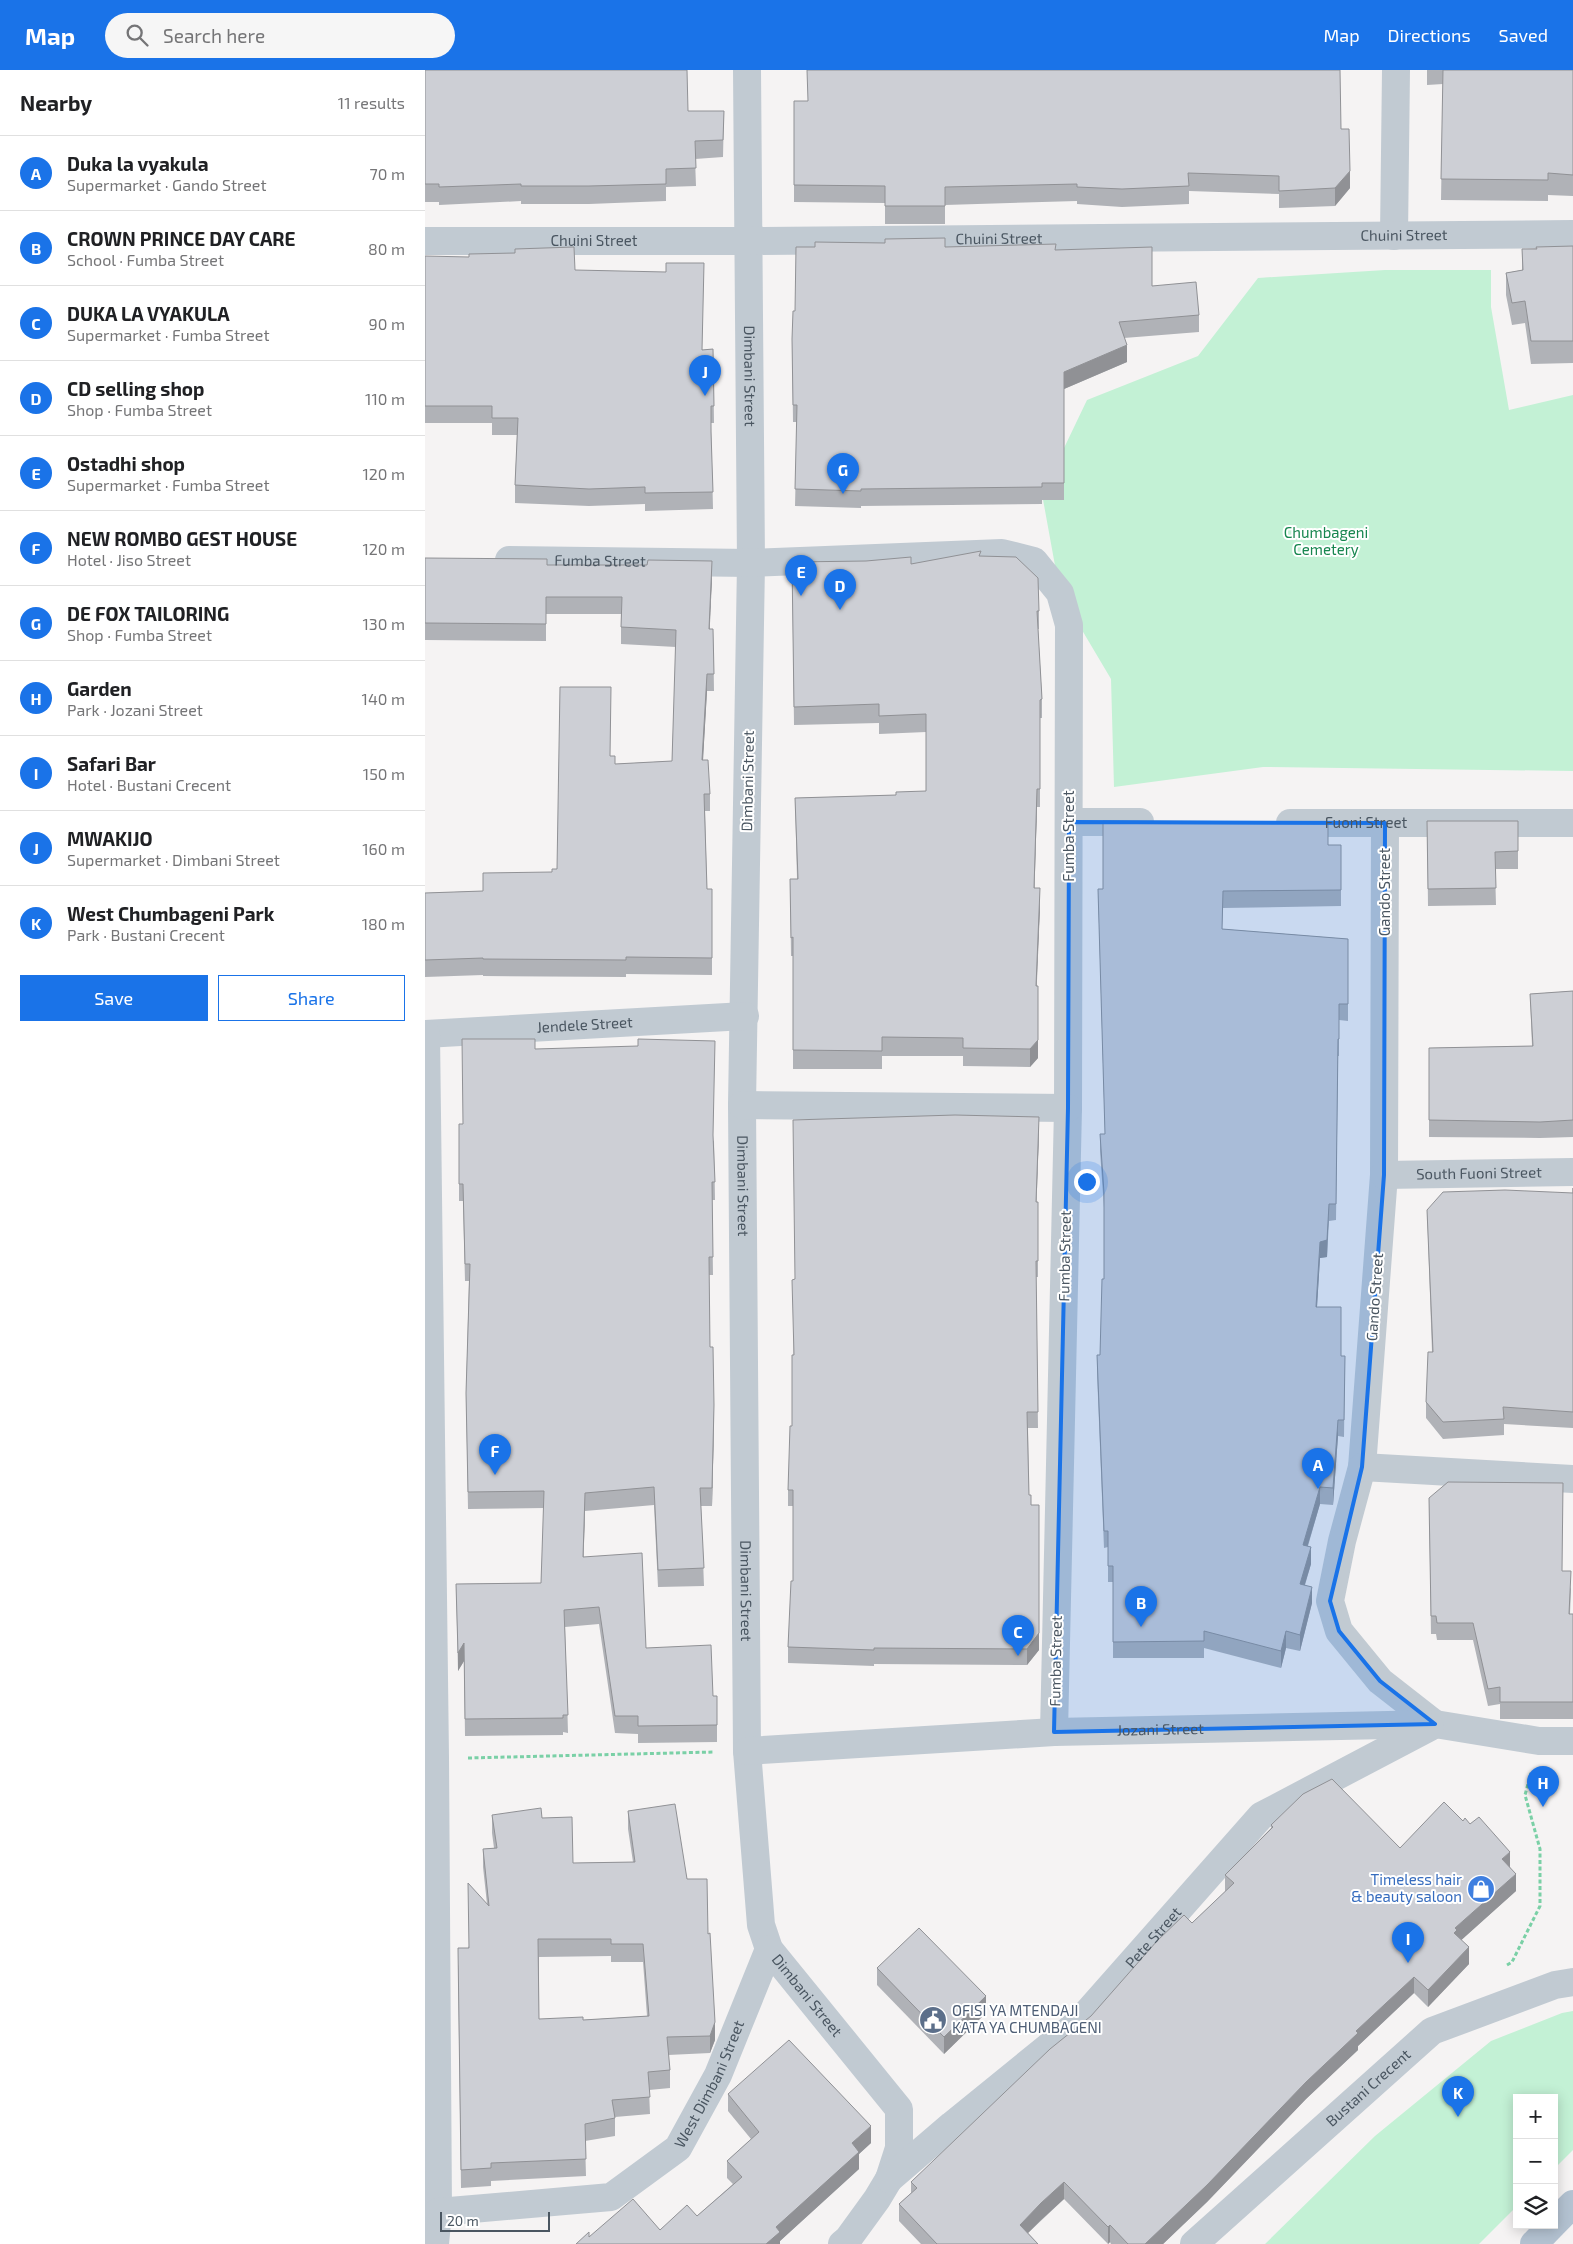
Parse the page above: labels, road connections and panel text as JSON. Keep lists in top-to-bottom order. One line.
{"streets":{"street":["Chuini Street","Dimbani Street","Fumba Street","Fuoni Street","Gando Street","Jendele Street","South Fuoni Street","Jozani Street","Pete Street","West Dimbani Street","Bustani Crecent"]},"crossings":[["Chuini Street","Dimbani Street"],["Dimbani Street","Fumba Street"],["Dimbani Street","Jendele Street"],["Dimbani Street","Jozani Street"],["Dimbani Street","Pete Street"],["Dimbani Street","West Dimbani Street"],["Fumba Street","Jozani Street"],["Fuoni Street","Gando Street"],["Gando Street","South Fuoni Street"],["Gando Street","Jozani Street"],["Gando Street","Pete Street"],["Jozani Street","Pete Street"]],"parks":["Chumbageni Cemetery"],"places":{"shop":["Timeless hair & beauty saloon"],"public building":["OFISI YA MTENDAJI KATA YA CHUMBAGENI"]},"scale_bar":"20 m","page":{"header":"Map","search":"Search here","nav":["Map","Directions","Saved"],"heading":["Nearby","11 results"],"list":[{"mark":"A","name":"Duka la vyakula","note":"Supermarket · Gando Street","value":"70 m"},{"mark":"B","name":"CROWN PRINCE DAY CARE","note":"School · Fumba Street","value":"80 m"},{"mark":"C","name":"DUKA LA VYAKULA","note":"Supermarket · Fumba Street","value":"90 m"},{"mark":"D","name":"CD selling shop","note":"Shop · Fumba Street","value":"110 m"},{"mark":"E","name":"Ostadhi shop","note":"Supermarket · Fumba Street","value":"120 m"},{"mark":"F","name":"NEW ROMBO GEST HOUSE","note":"Hotel · Jiso Street","value":"120 m"},{"mark":"G","name":"DE FOX TAILORING","note":"Shop · Fumba Street","value":"130 m"},{"mark":"H","name":"Garden","note":"Park · Jozani Street","value":"140 m"},{"mark":"I","name":"Safari Bar","note":"Hotel · Bustani Crecent","value":"150 m"},{"mark":"J","name":"MWAKIJO","note":"Supermarket · Dimbani Street","value":"160 m"},{"mark":"K","name":"West Chumbageni Park","note":"Park · Bustani Crecent","value":"180 m"}],"pins":["J","G","E","D","F","A","B","C","H","I","K"],"buttons":["Save","Share"],"map_buttons":["+","−"],"scale":"20 m"}}
